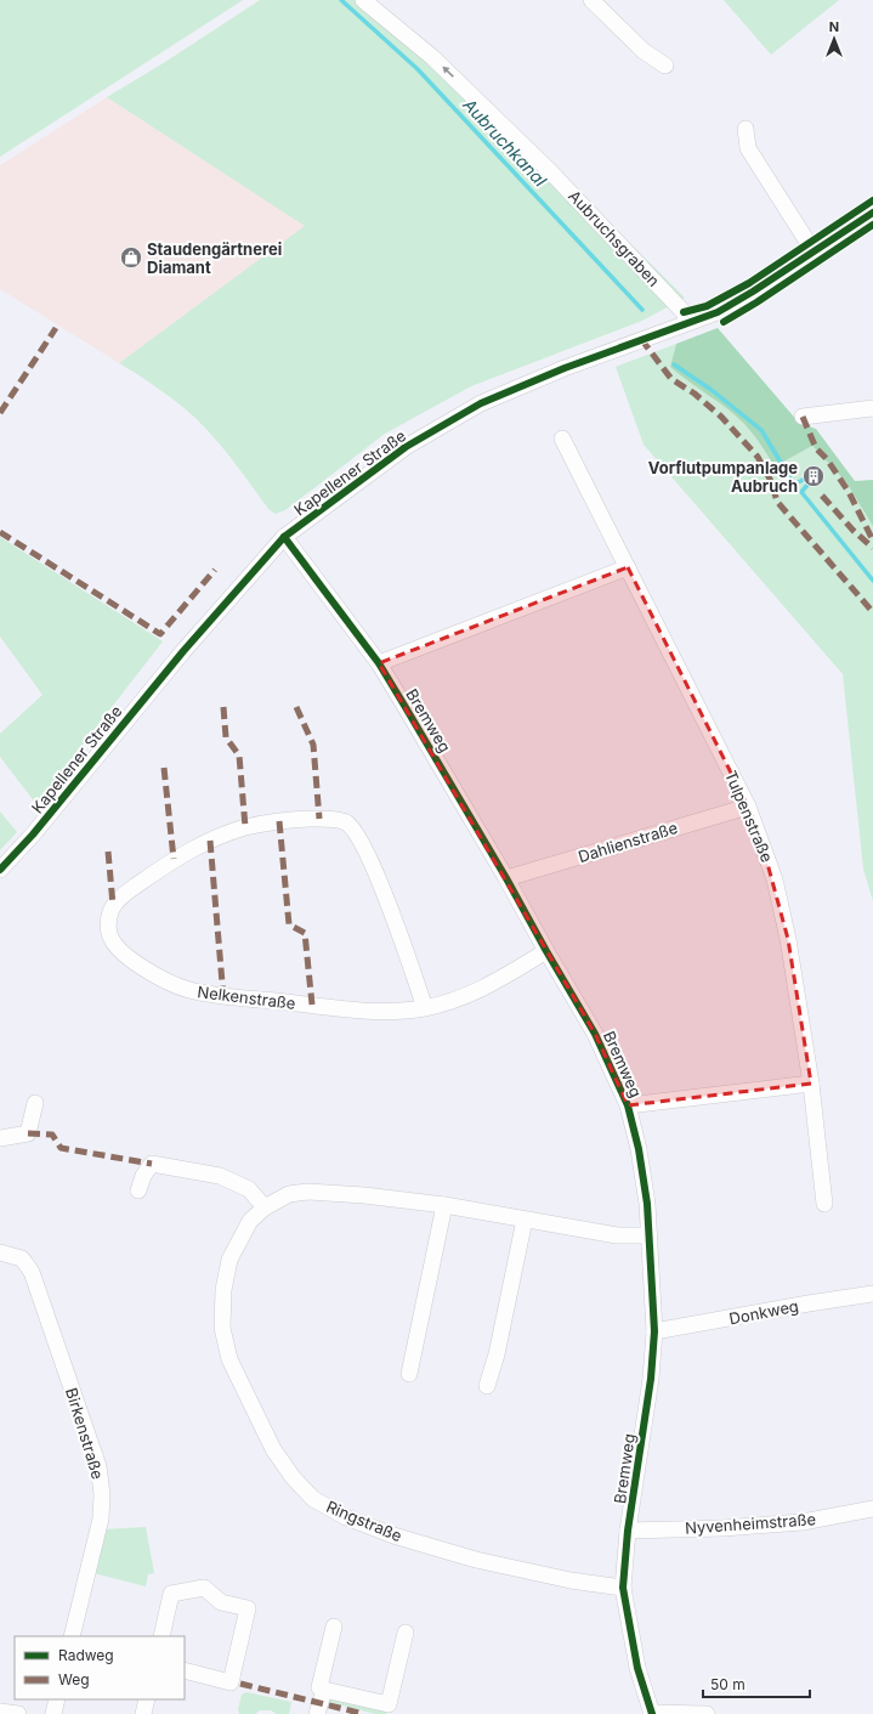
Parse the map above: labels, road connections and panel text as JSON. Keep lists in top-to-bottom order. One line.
{"streets":{"street":["Aubruchsgraben","Kapellener Straße","Bremweg","Tulpenstraße","Dahlienstraße","Nelkenstraße","Donkweg","Birkenstraße","Ringstraße","Nyvenheimstraße"]},"crossings":[["Aubruchsgraben","Kapellener Straße"],["Kapellener Straße","Bremweg"],["Bremweg","Dahlienstraße"],["Bremweg","Nelkenstraße"],["Bremweg","Donkweg"],["Bremweg","Ringstraße"],["Bremweg","Nyvenheimstraße"],["Tulpenstraße","Dahlienstraße"]],"one_way":["Aubruchsgraben"],"water":["Aubruchkanal"],"places":{"shop":["Staudengärtnerei Diamant"],"building":["Vorflutpumpanlage Aubruch"]},"legend":["Radweg","Weg"],"scale_bar":"50 m","north":"top"}
